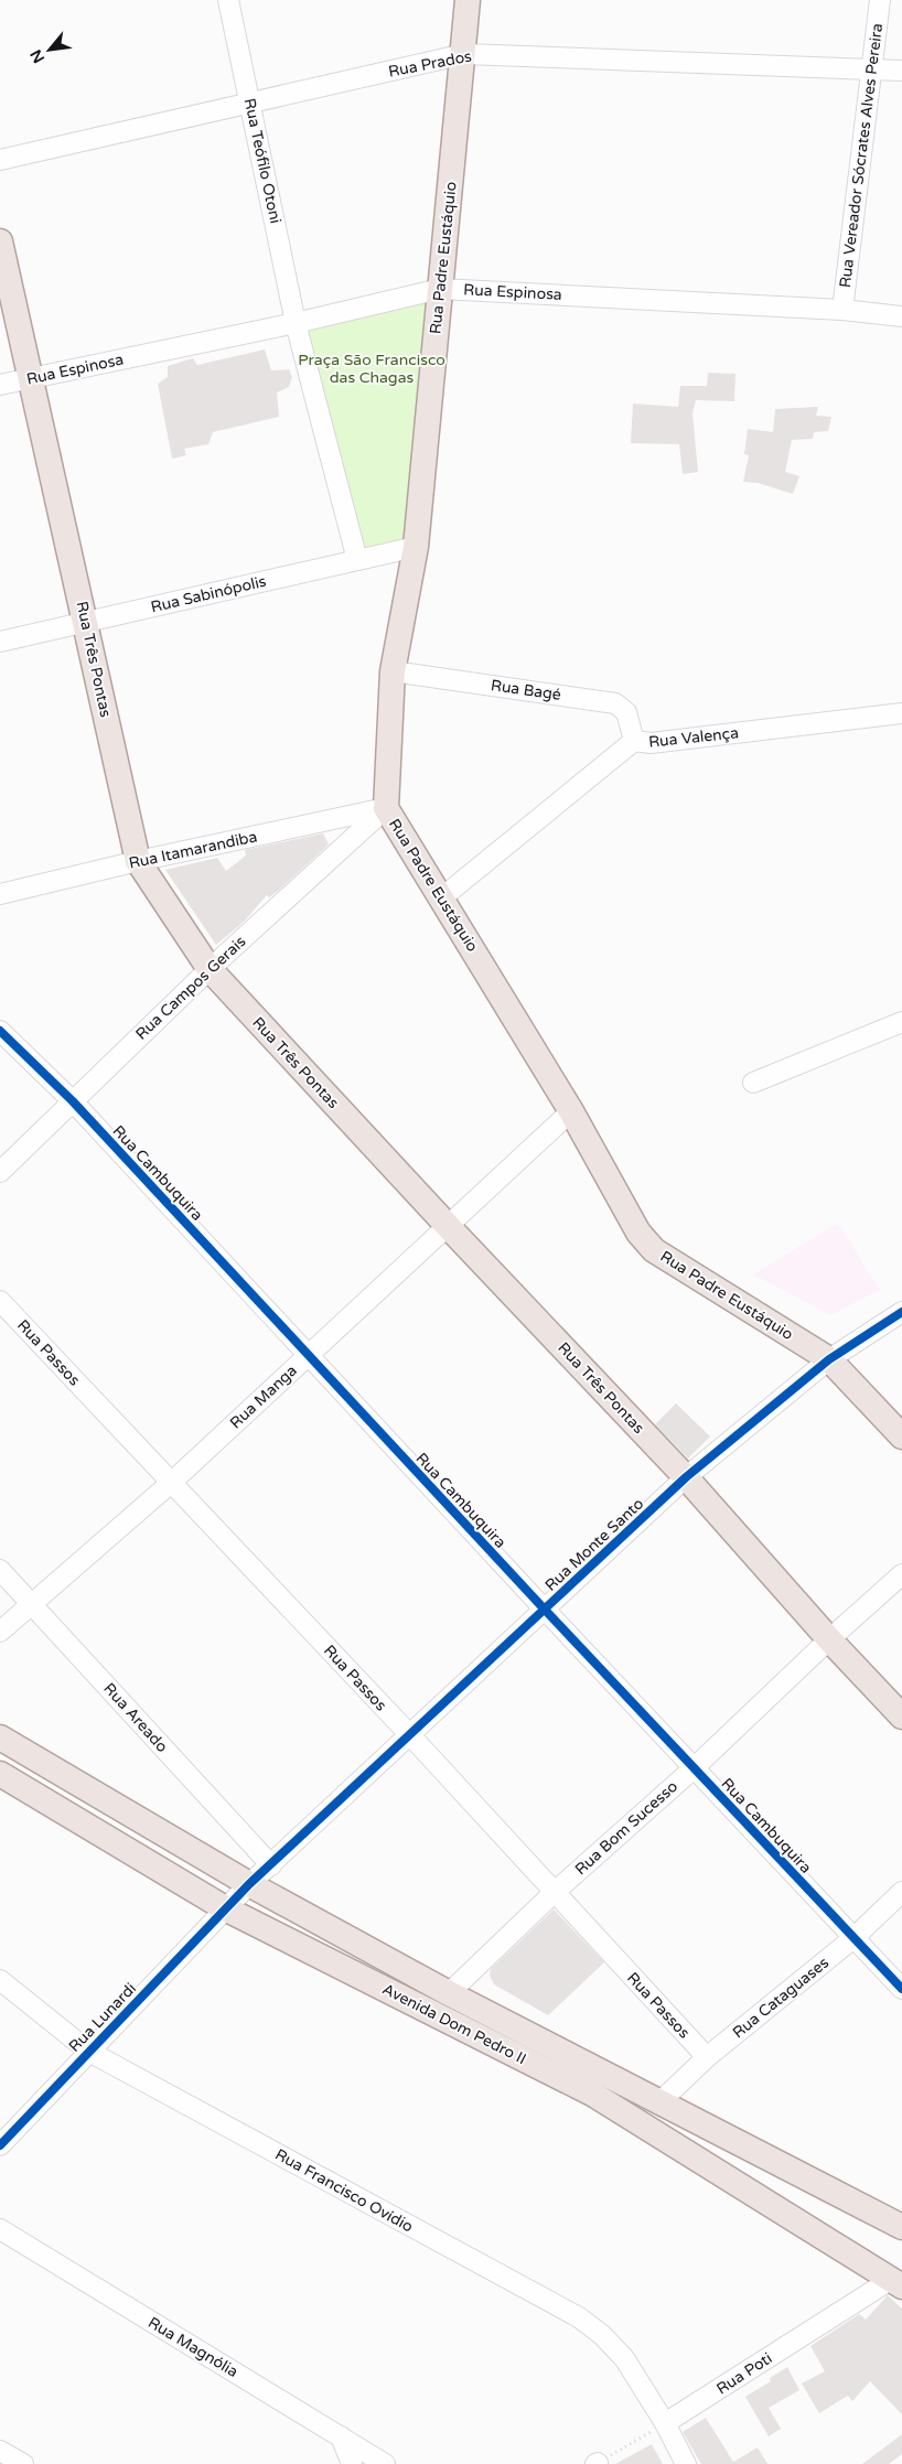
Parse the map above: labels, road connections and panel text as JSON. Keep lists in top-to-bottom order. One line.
{"streets":{"main road":["Rua Padre Eustáquio","Rua Três Pontas","Avenida Dom Pedro II"],"street":["Rua Prados","Rua Vereador Sócrates Alves Pereira","Rua Teófilo Otoni","Rua Espinosa","Rua Sabinópolis","Rua Bagé","Rua Valença","Rua Itamarandiba","Rua Campos Gerais","Rua Cambuquira","Rua Passos","Rua Manga","Rua Monte Santo","Rua Areado","Rua Bom Sucesso","Rua Cataguases","Rua Lunardi","Rua Francisco Ovídio","Rua Magnólia","Rua Poti"]},"crossings":[["Rua Prados","Rua Vereador Sócrates Alves Pereira"],["Rua Prados","Rua Teófilo Otoni"],["Rua Prados","Rua Padre Eustáquio"],["Rua Vereador Sócrates Alves Pereira","Rua Espinosa"],["Rua Teófilo Otoni","Rua Espinosa"],["Rua Padre Eustáquio","Rua Espinosa"],["Rua Padre Eustáquio","Rua Sabinópolis"],["Rua Padre Eustáquio","Rua Bagé"],["Rua Padre Eustáquio","Rua Valença"],["Rua Padre Eustáquio","Rua Itamarandiba"],["Rua Padre Eustáquio","Rua Campos Gerais"],["Rua Padre Eustáquio","Rua Manga"],["Rua Padre Eustáquio","Rua Monte Santo"],["Rua Espinosa","Rua Três Pontas"],["Rua Sabinópolis","Rua Três Pontas"],["Rua Três Pontas","Rua Itamarandiba"],["Rua Três Pontas","Rua Campos Gerais"],["Rua Três Pontas","Rua Manga"],["Rua Três Pontas","Rua Monte Santo"],["Rua Três Pontas","Rua Bom Sucesso"],["Rua Bagé","Rua Valença"],["Rua Itamarandiba","Rua Campos Gerais"],["Rua Campos Gerais","Rua Cambuquira"],["Rua Cambuquira","Rua Manga"],["Rua Cambuquira","Rua Monte Santo"],["Rua Cambuquira","Rua Bom Sucesso"],["Rua Cambuquira","Rua Cataguases"],["Rua Passos","Rua Manga"],["Rua Passos","Rua Monte Santo"],["Rua Passos","Rua Bom Sucesso"],["Rua Passos","Rua Cataguases"],["Rua Manga","Rua Areado"],["Rua Monte Santo","Rua Areado"],["Rua Monte Santo","Rua Lunardi"],["Rua Monte Santo","Avenida Dom Pedro II"],["Rua Bom Sucesso","Avenida Dom Pedro II"],["Rua Cataguases","Avenida Dom Pedro II"],["Rua Lunardi","Avenida Dom Pedro II"],["Rua Lunardi","Rua Francisco Ovídio"],["Avenida Dom Pedro II","Rua Poti"],["Rua Francisco Ovídio","Rua Poti"]],"parks":["Praça São Francisco das Chagas"],"north":"bottom left"}
